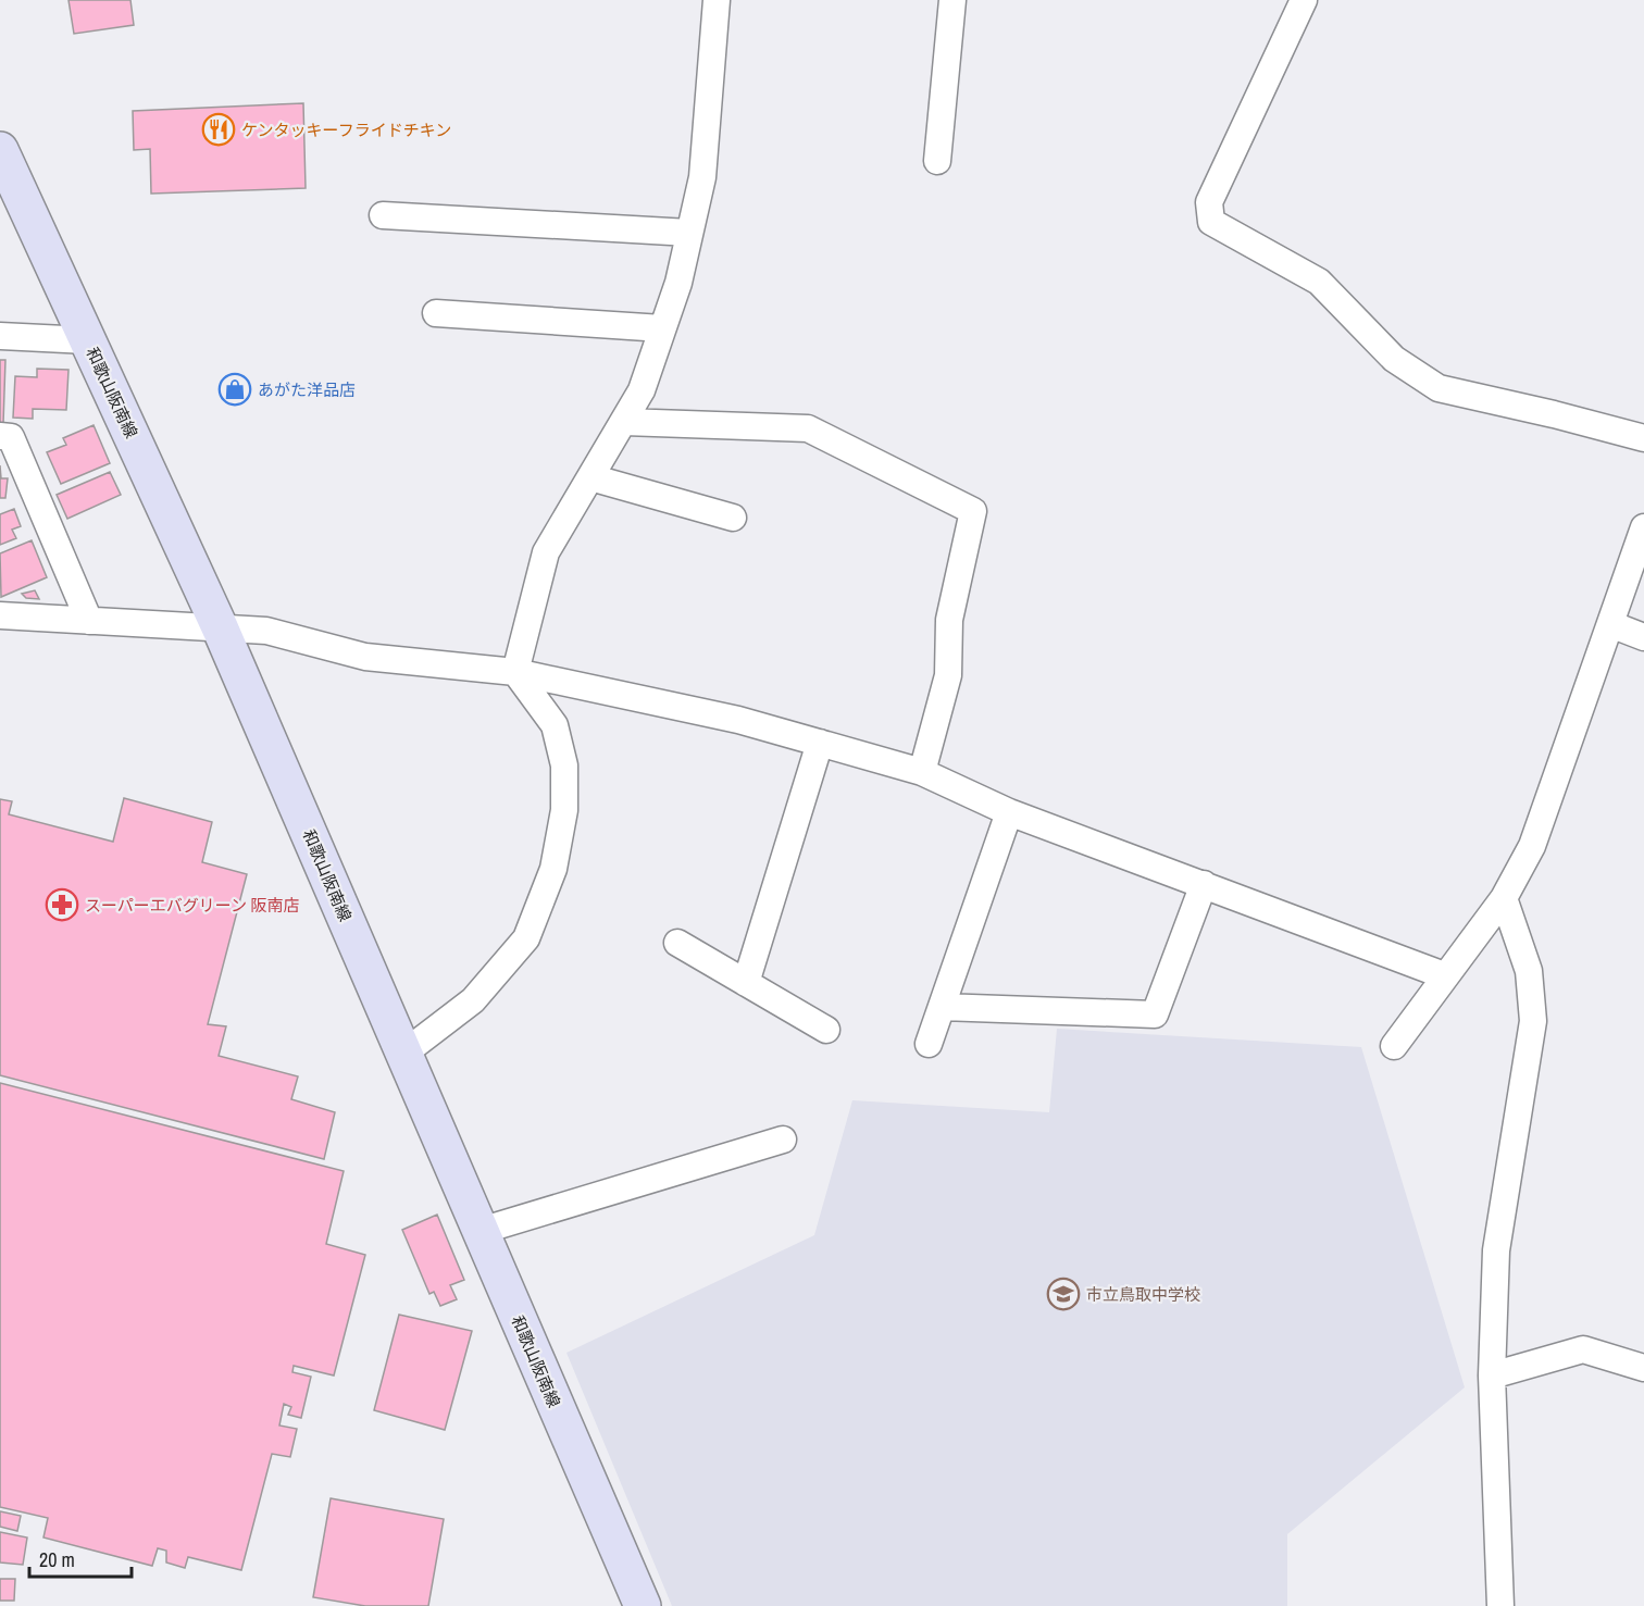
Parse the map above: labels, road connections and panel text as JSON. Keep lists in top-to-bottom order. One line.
{"streets":{"main road":["和歌山阪南線"]},"places":{"restaurant":["ケンタッキーフライドチキン"],"shop":["あがた洋品店"],"pharmacy":["スーパーエバグリーン 阪南店"],"school or university":["市立鳥取中学校"]},"scale_bar":"20 m"}
